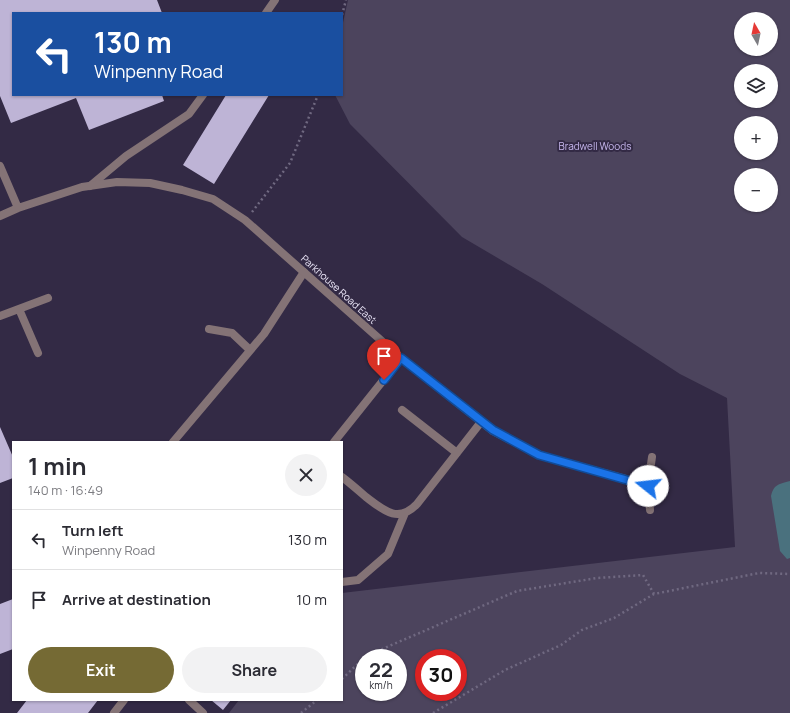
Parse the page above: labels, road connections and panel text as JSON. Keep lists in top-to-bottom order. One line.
{"streets":{"street":["Parkhouse Road East"]},"parks":["Bradwell Woods"],"north":"top","page":{"map_buttons":["+","−"],"turn":["130 m","Winpenny Road"],"heading":["1 min","140 m · 16:49"],"list":[{"name":"Turn left","note":"Winpenny Road","value":"130 m"},{"name":"Arrive at destination","value":"10 m"}],"buttons":["Exit","Share"],"speed":"22 km/h","limit":"30"}}
